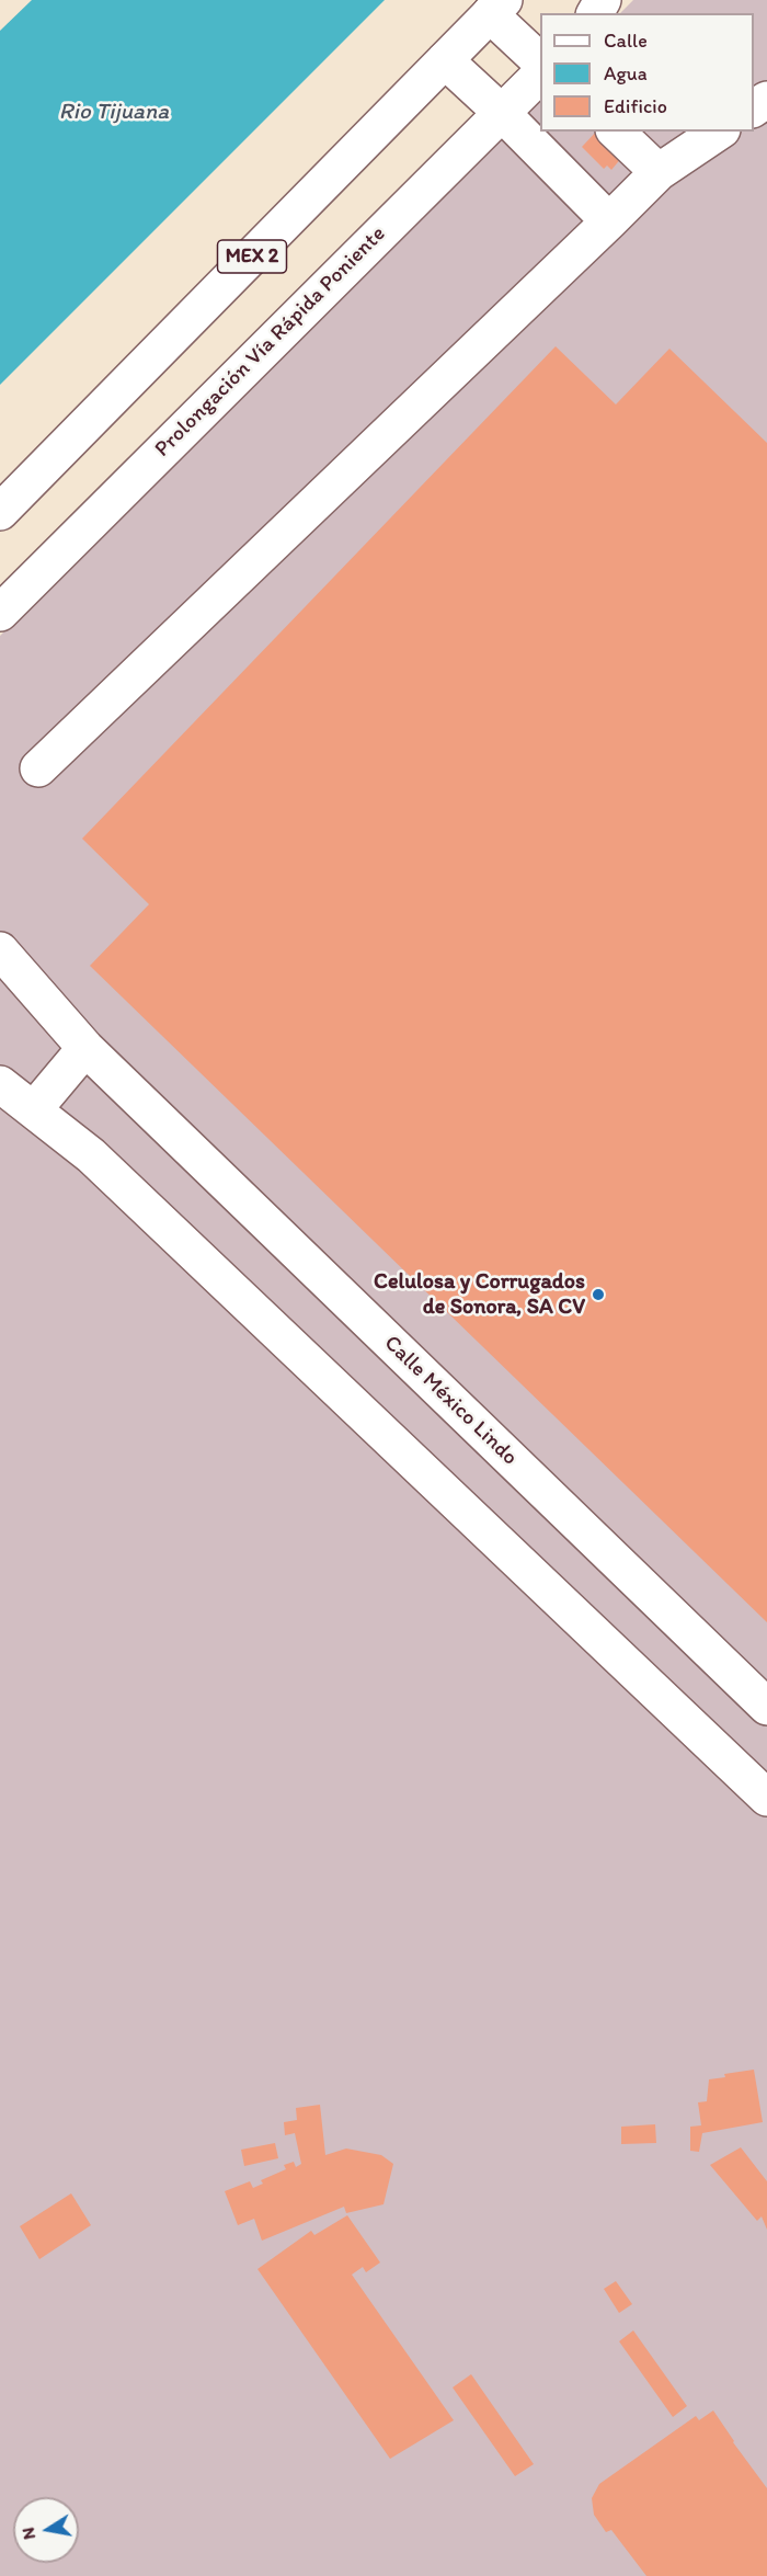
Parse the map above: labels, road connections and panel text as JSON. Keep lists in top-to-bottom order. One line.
{"streets":{"main road":["MEX 2","Prolongación Vía Rápida Poniente","Calle México Lindo"]},"water":["Rio Tijuana"],"places":["Celulosa y Corrugados de Sonora, SA CV"],"legend":["Calle","Agua","Edificio"],"north":"left"}
